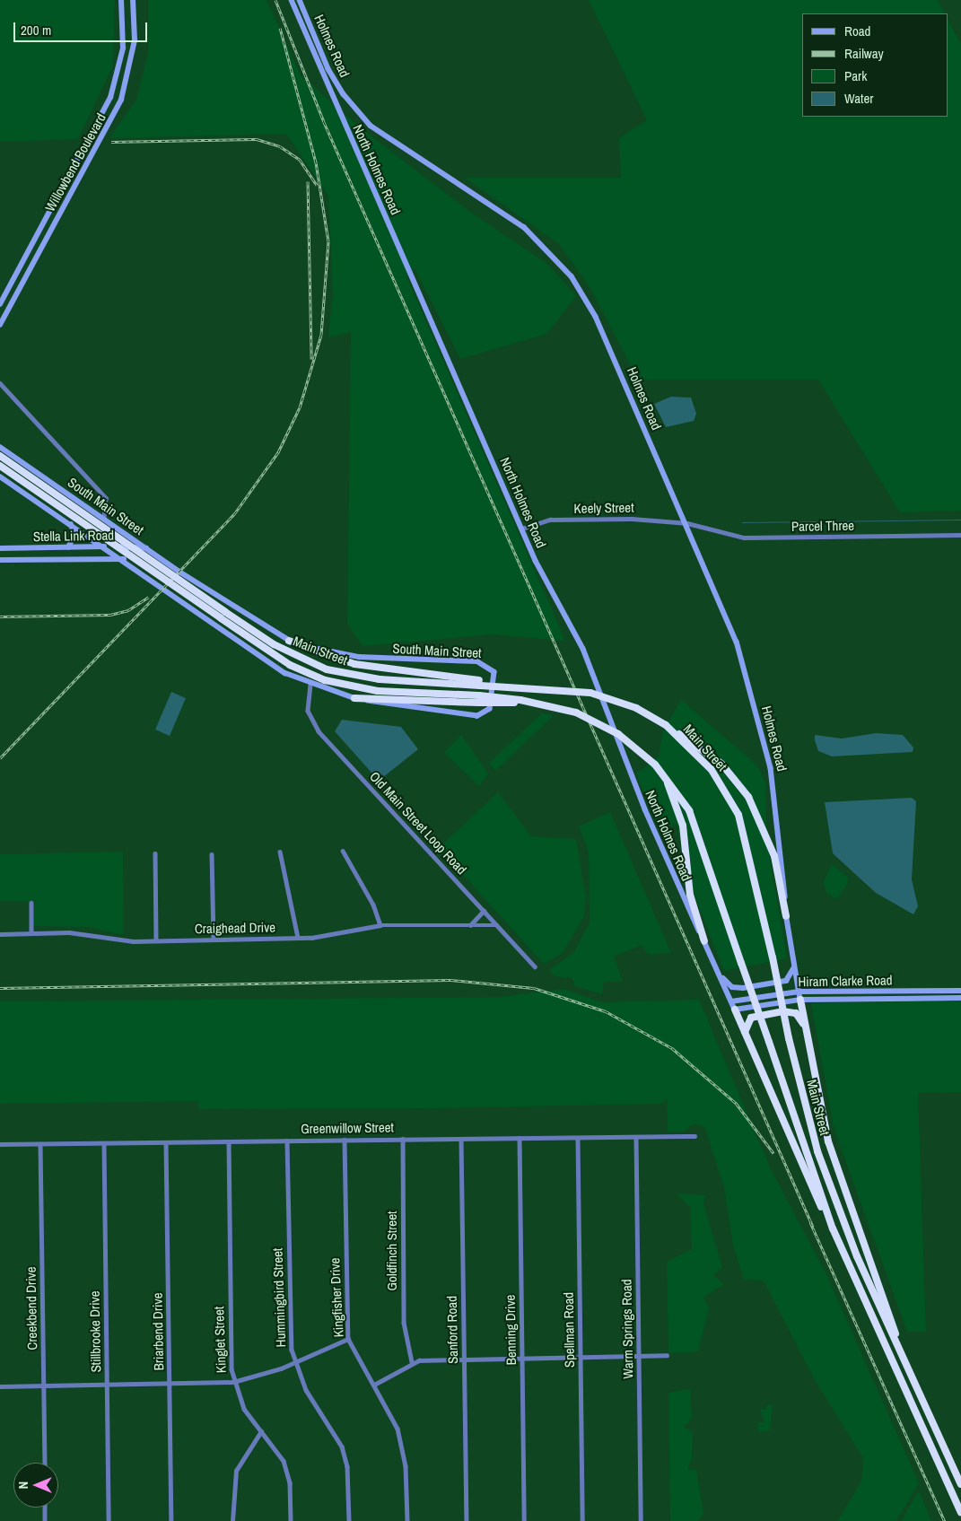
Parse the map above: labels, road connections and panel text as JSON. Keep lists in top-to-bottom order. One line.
{"streets":{"highway":["Main Street"],"main road":["Holmes Road","Willowbend Boulevard","North Holmes Road","South Main Street","Stella Link Road","Hiram Clarke Road"],"street":["Keely Street","Parcel Three","Old Main Street Loop Road","Craighead Drive","Greenwillow Street","Goldfinch Street","Hummingbird Street","Kingfisher Drive","Creekbend Drive","Warm Springs Road","Sanford Road","Benning Drive","Spellman Road","Stillbrooke Drive","Briarbend Drive","Kinglet Street"]},"crossings":[["Holmes Road","North Holmes Road"],["Holmes Road","Keely Street"],["Holmes Road","Parcel Three"],["North Holmes Road","Keely Street"],["South Main Street","Stella Link Road"],["South Main Street","Old Main Street Loop Road"],["Keely Street","Parcel Three"],["Old Main Street Loop Road","Craighead Drive"],["Greenwillow Street","Goldfinch Street"],["Greenwillow Street","Hummingbird Street"],["Greenwillow Street","Kingfisher Drive"],["Greenwillow Street","Creekbend Drive"],["Greenwillow Street","Warm Springs Road"],["Greenwillow Street","Sanford Road"],["Greenwillow Street","Benning Drive"],["Greenwillow Street","Spellman Road"],["Greenwillow Street","Stillbrooke Drive"],["Greenwillow Street","Briarbend Drive"],["Greenwillow Street","Kinglet Street"]],"legend":["Road","Railway","Park","Water"],"scale_bar":"200 m","north":"left"}
